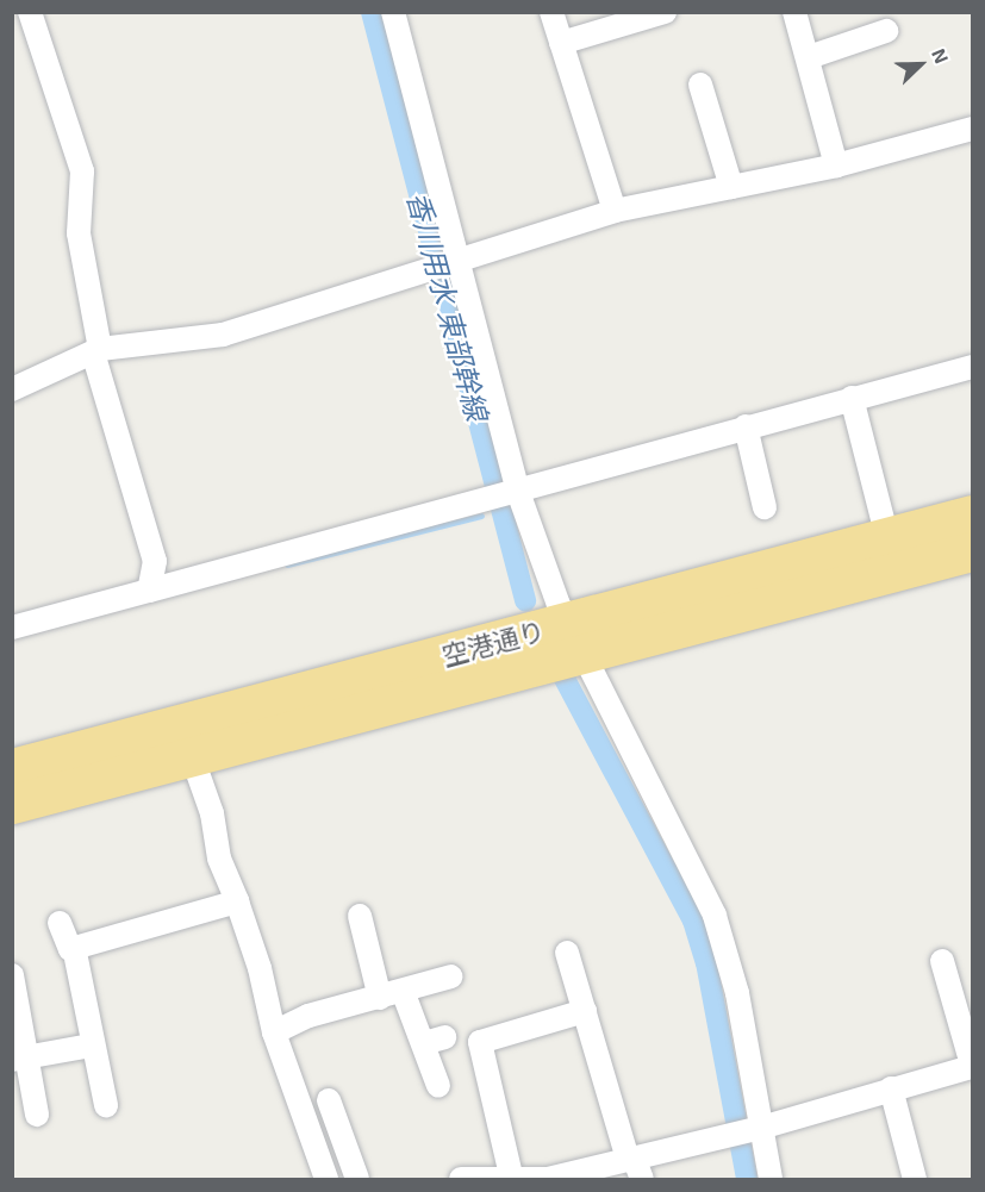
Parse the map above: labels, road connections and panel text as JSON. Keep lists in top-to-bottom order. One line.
{"streets":{"highway":["空港通り"]},"water":["香川用水 東部幹線"],"north":"top right"}
